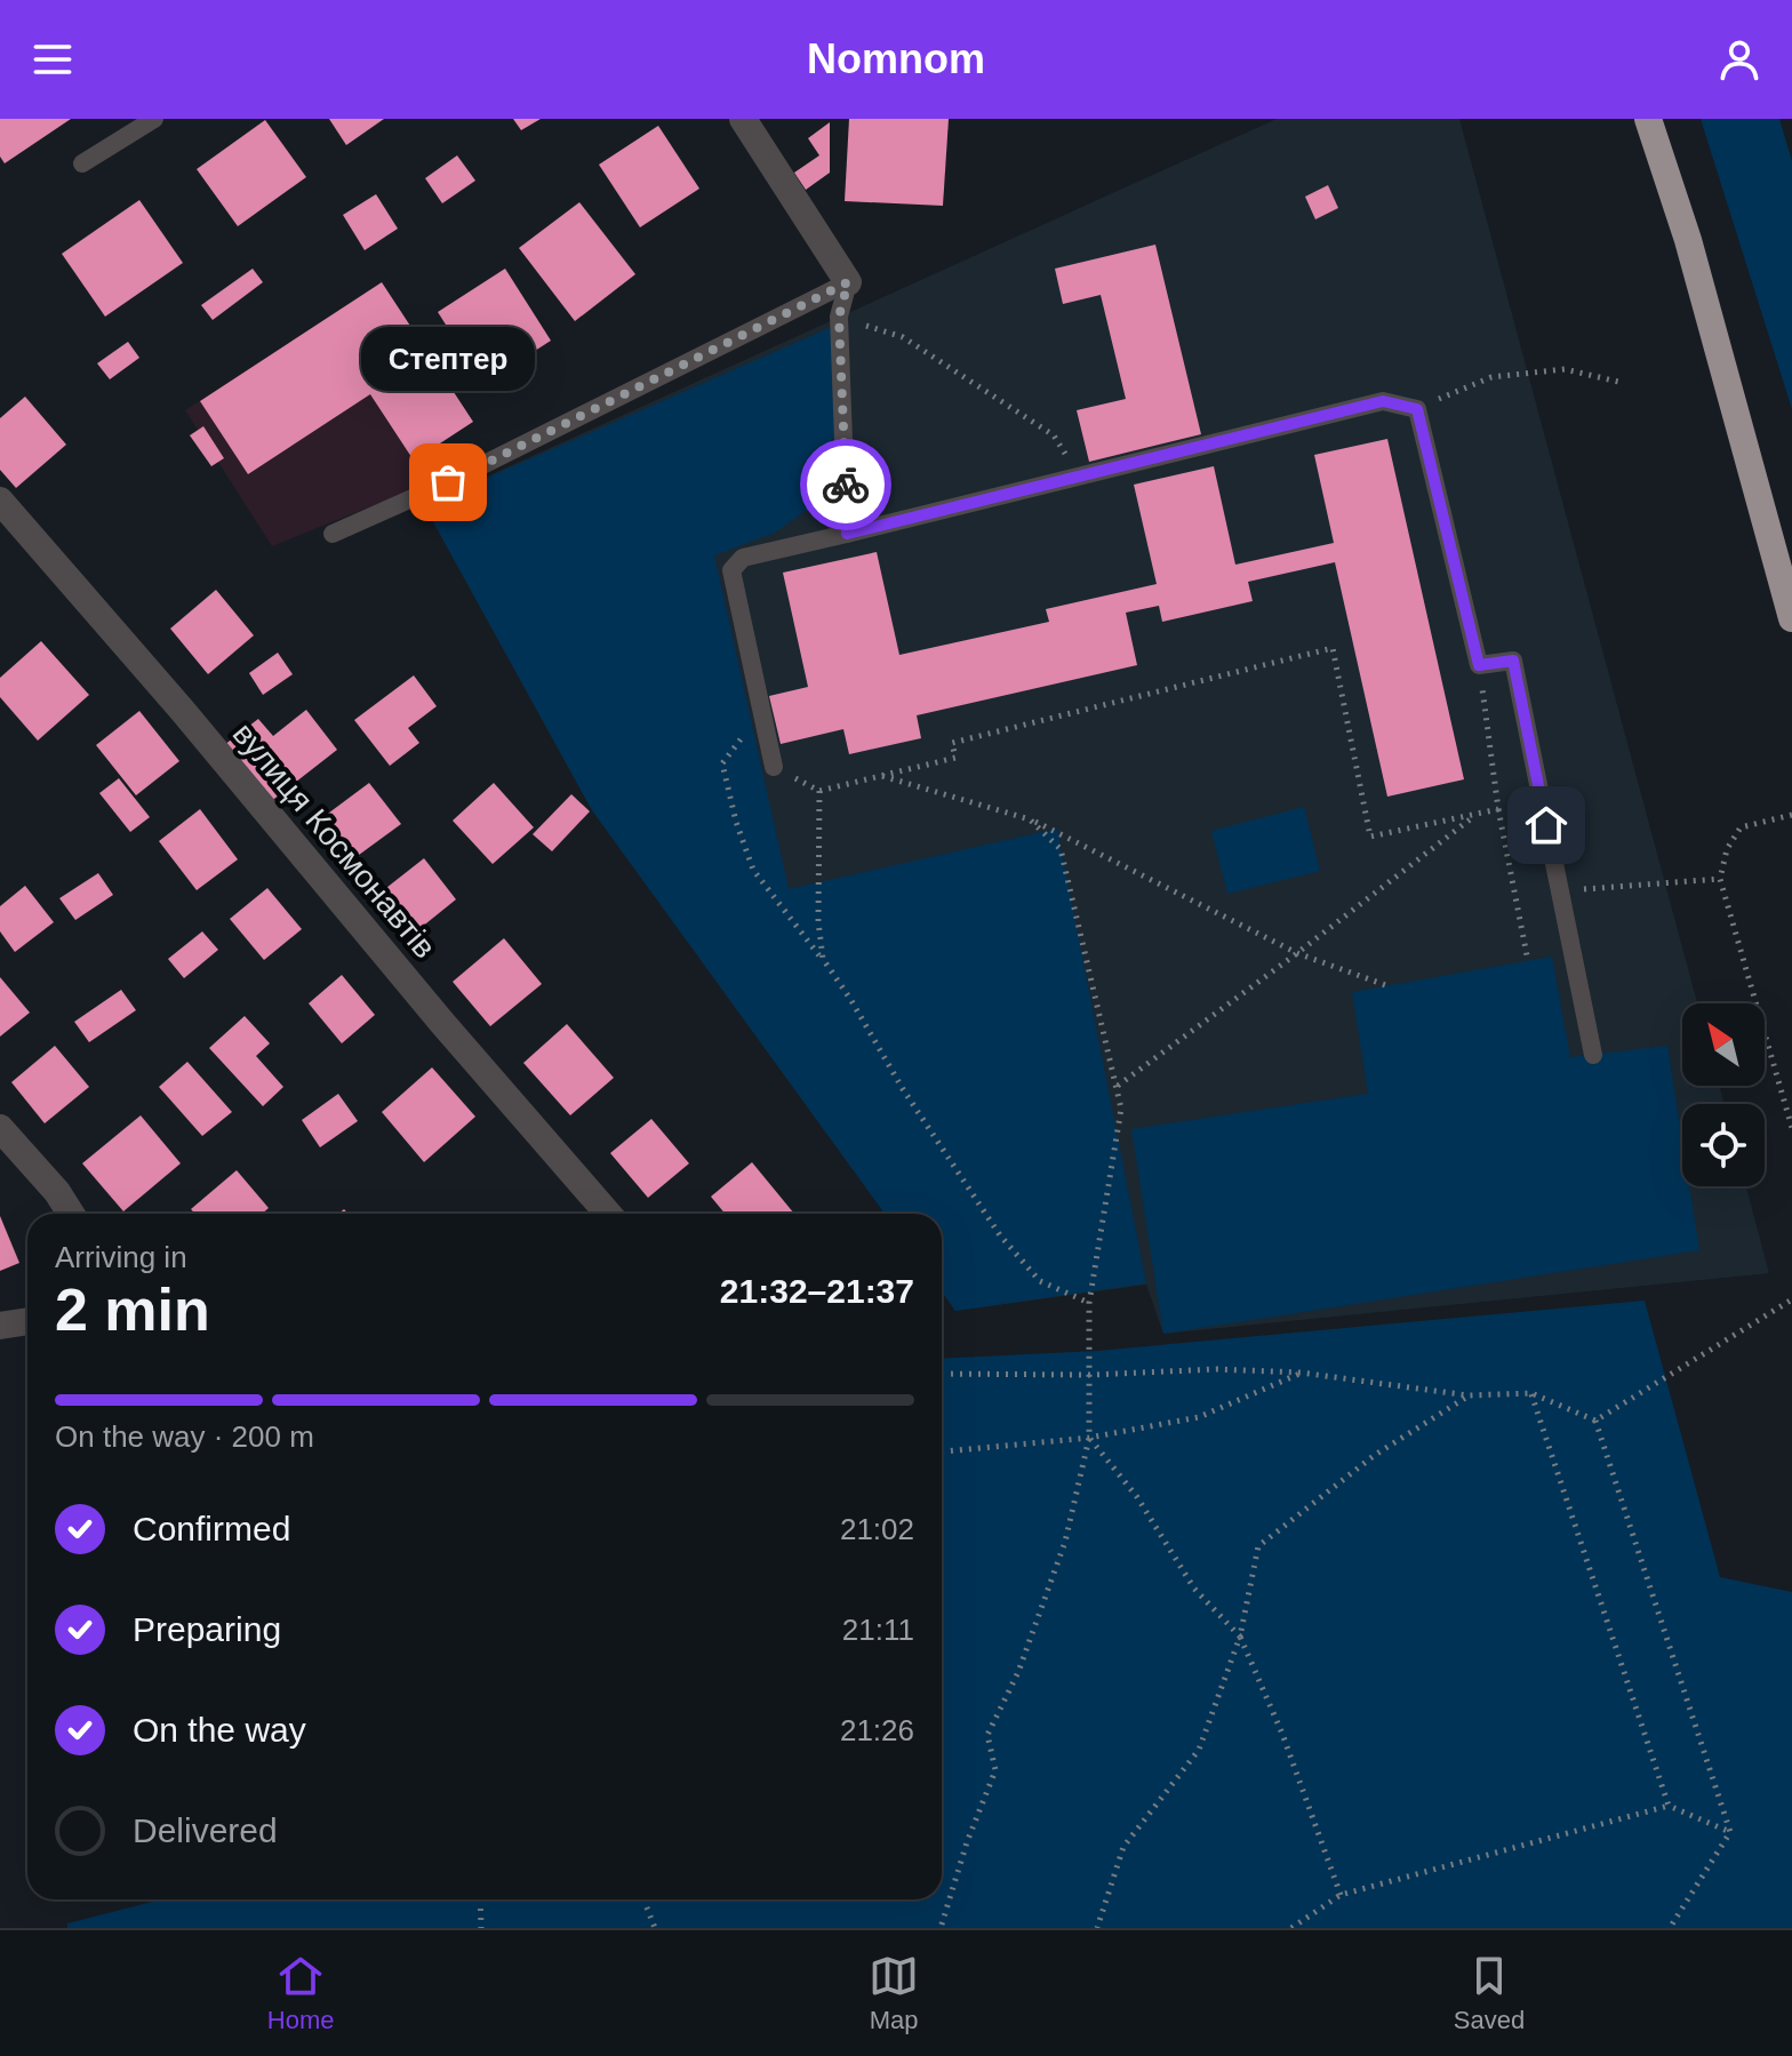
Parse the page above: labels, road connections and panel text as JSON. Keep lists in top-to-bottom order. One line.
{"streets":{"street":["вулиця Космонавтів"]},"places":["Стептер"],"north":"top left","page":{"header":"Nomnom","bubble":"Стептер","heading":["2 min","Arriving in","21:32–21:37"],"bar":"On the way · 200 m","list":[["Confirmed","21:02"],["Preparing","21:11"],["On the way","21:26"],"Delivered"],"tabs":["Home","Map","Saved"]}}
